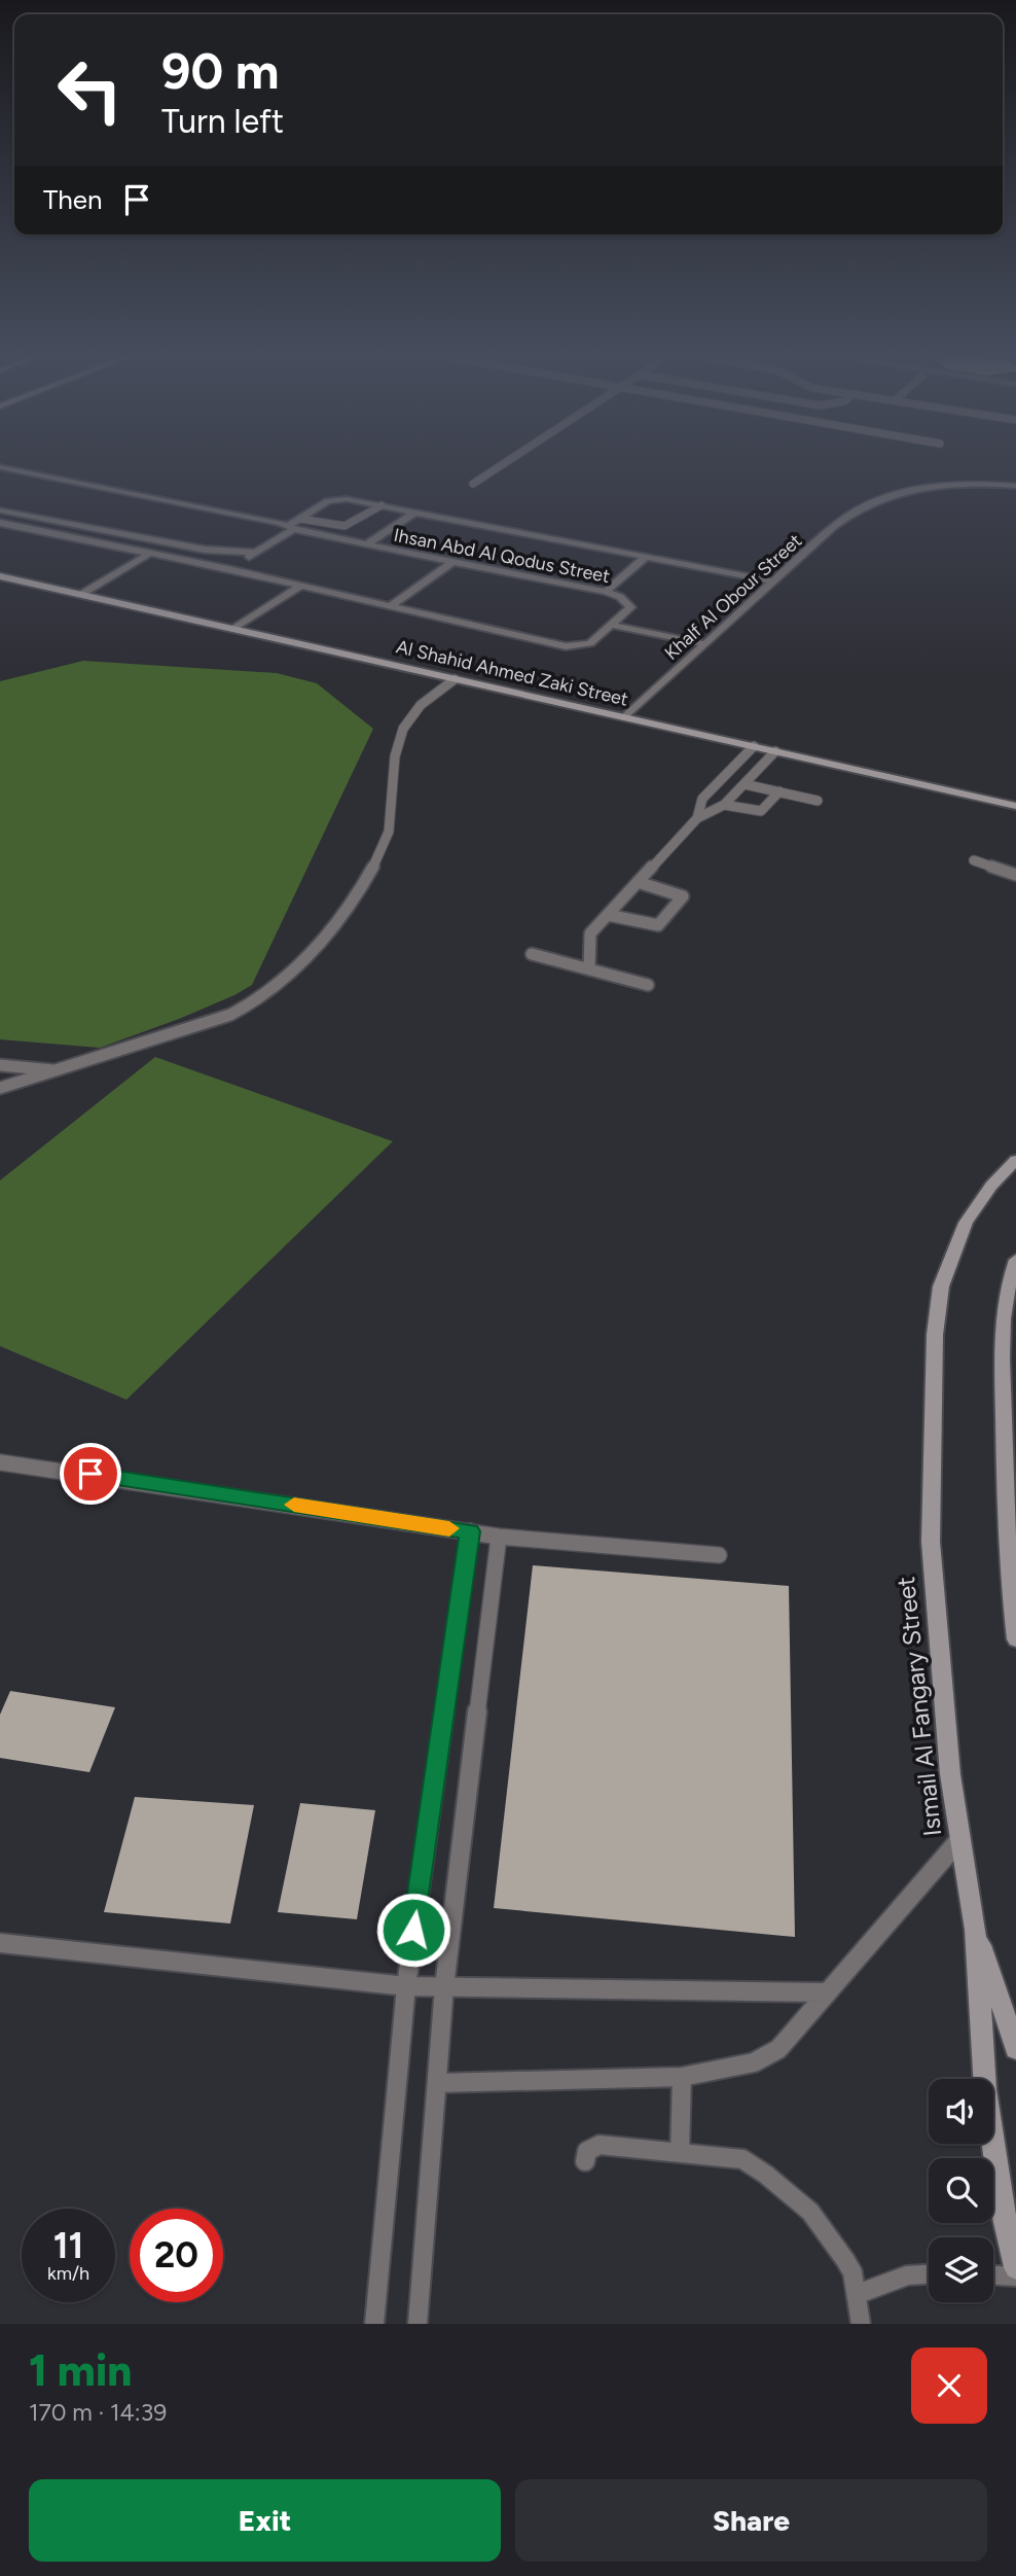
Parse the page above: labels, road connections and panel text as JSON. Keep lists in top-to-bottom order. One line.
{"streets":{"street":["Ihsan Abd Al Qodus Street","Khalf Al Obour Street","Al Shahid Ahmed Zaki Street","Ismail Al Fangary Street"]},"crossings":[["Khalf Al Obour Street","Al Shahid Ahmed Zaki Street"]],"page":{"turn":["90 m","Turn left"],"then":"Then","speed":"11 km/h","limit":"20","heading":["1 min","170 m · 14:39"],"buttons":["Exit","Share"]}}
